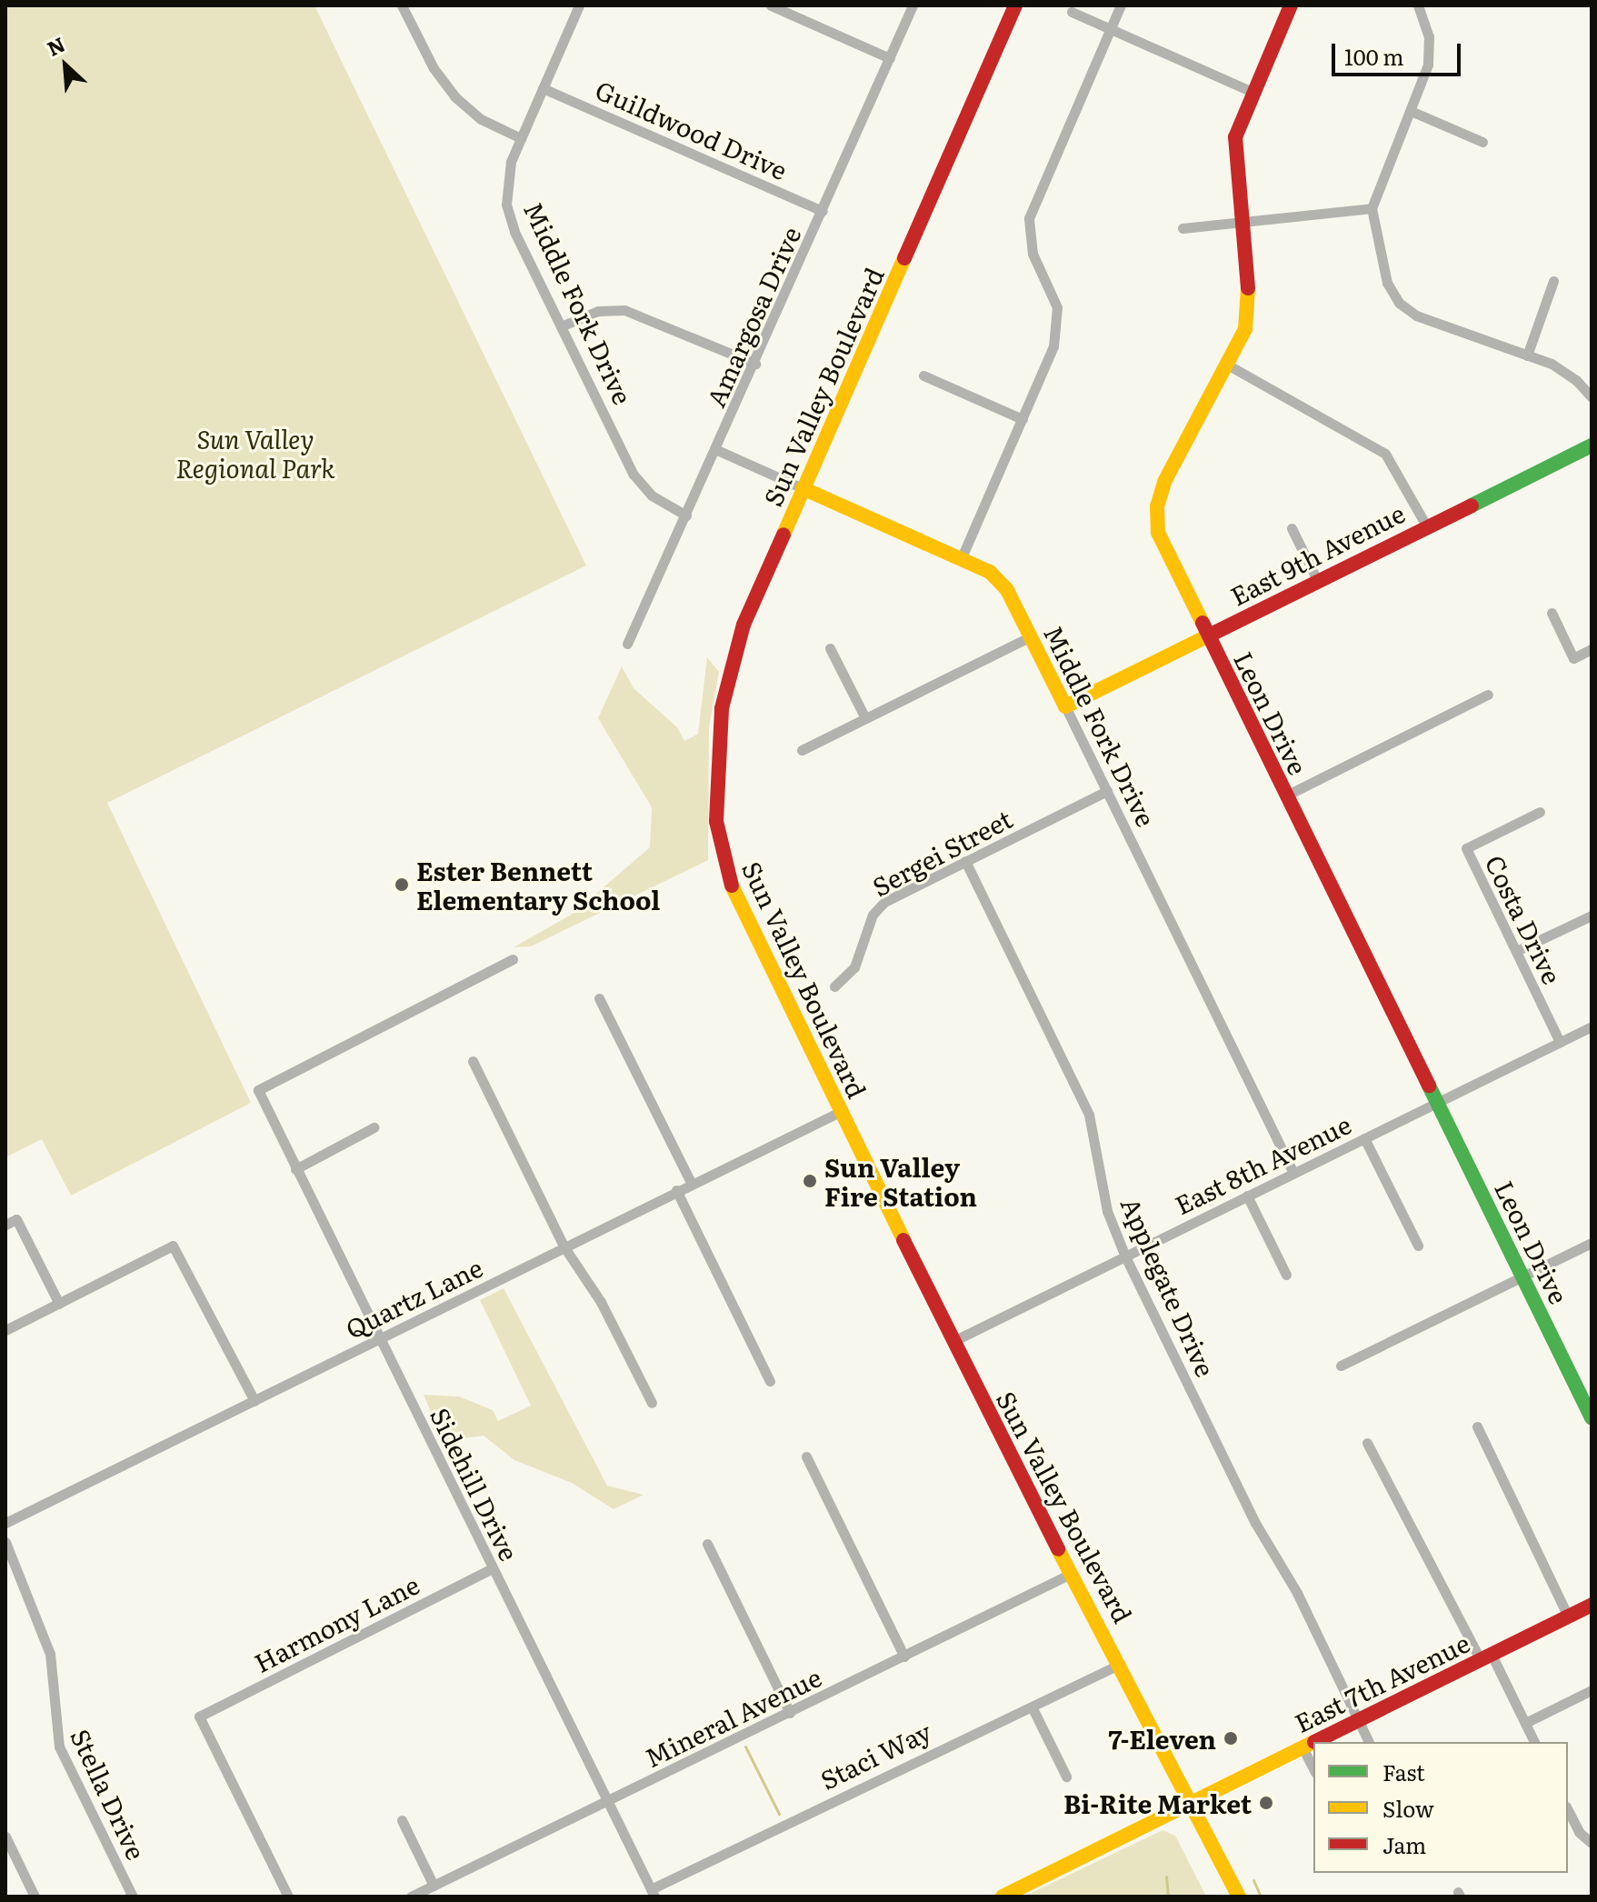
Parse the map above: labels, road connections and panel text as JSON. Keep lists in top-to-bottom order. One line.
{"streets":{"main road":["Middle Fork Drive","Sun Valley Boulevard","East 9th Avenue","Leon Drive","East 7th Avenue"],"street":["Guildwood Drive","Amargosa Drive","Sergei Street","Costa Drive","East 8th Avenue","Applegate Drive","Quartz Lane","Sidehill Drive","Harmony Lane","Mineral Avenue","Staci Way","Stella Drive"]},"crossings":[["Guildwood Drive","Middle Fork Drive"],["Guildwood Drive","Amargosa Drive"],["Middle Fork Drive","Amargosa Drive"],["Middle Fork Drive","Sun Valley Boulevard"],["Middle Fork Drive","East 9th Avenue"],["Middle Fork Drive","Sergei Street"],["Middle Fork Drive","East 8th Avenue"],["Sun Valley Boulevard","East 8th Avenue"],["Sun Valley Boulevard","Quartz Lane"],["Sun Valley Boulevard","East 7th Avenue"],["Sun Valley Boulevard","Mineral Avenue"],["Sun Valley Boulevard","Staci Way"],["East 9th Avenue","Leon Drive"],["Leon Drive","East 8th Avenue"],["Sergei Street","Applegate Drive"],["Costa Drive","East 8th Avenue"],["East 8th Avenue","Applegate Drive"],["Applegate Drive","East 7th Avenue"],["Quartz Lane","Sidehill Drive"],["Quartz Lane","Stella Drive"],["Sidehill Drive","Harmony Lane"],["Sidehill Drive","Mineral Avenue"],["Sidehill Drive","Staci Way"]],"parks":["Sun Valley Regional Park"],"places":["Ester Bennett Elementary School","Sun Valley Fire Station","7-Eleven","Bi-Rite Market"],"legend":["Fast","Slow","Jam"],"scale_bar":"100 m","north":"top left"}
